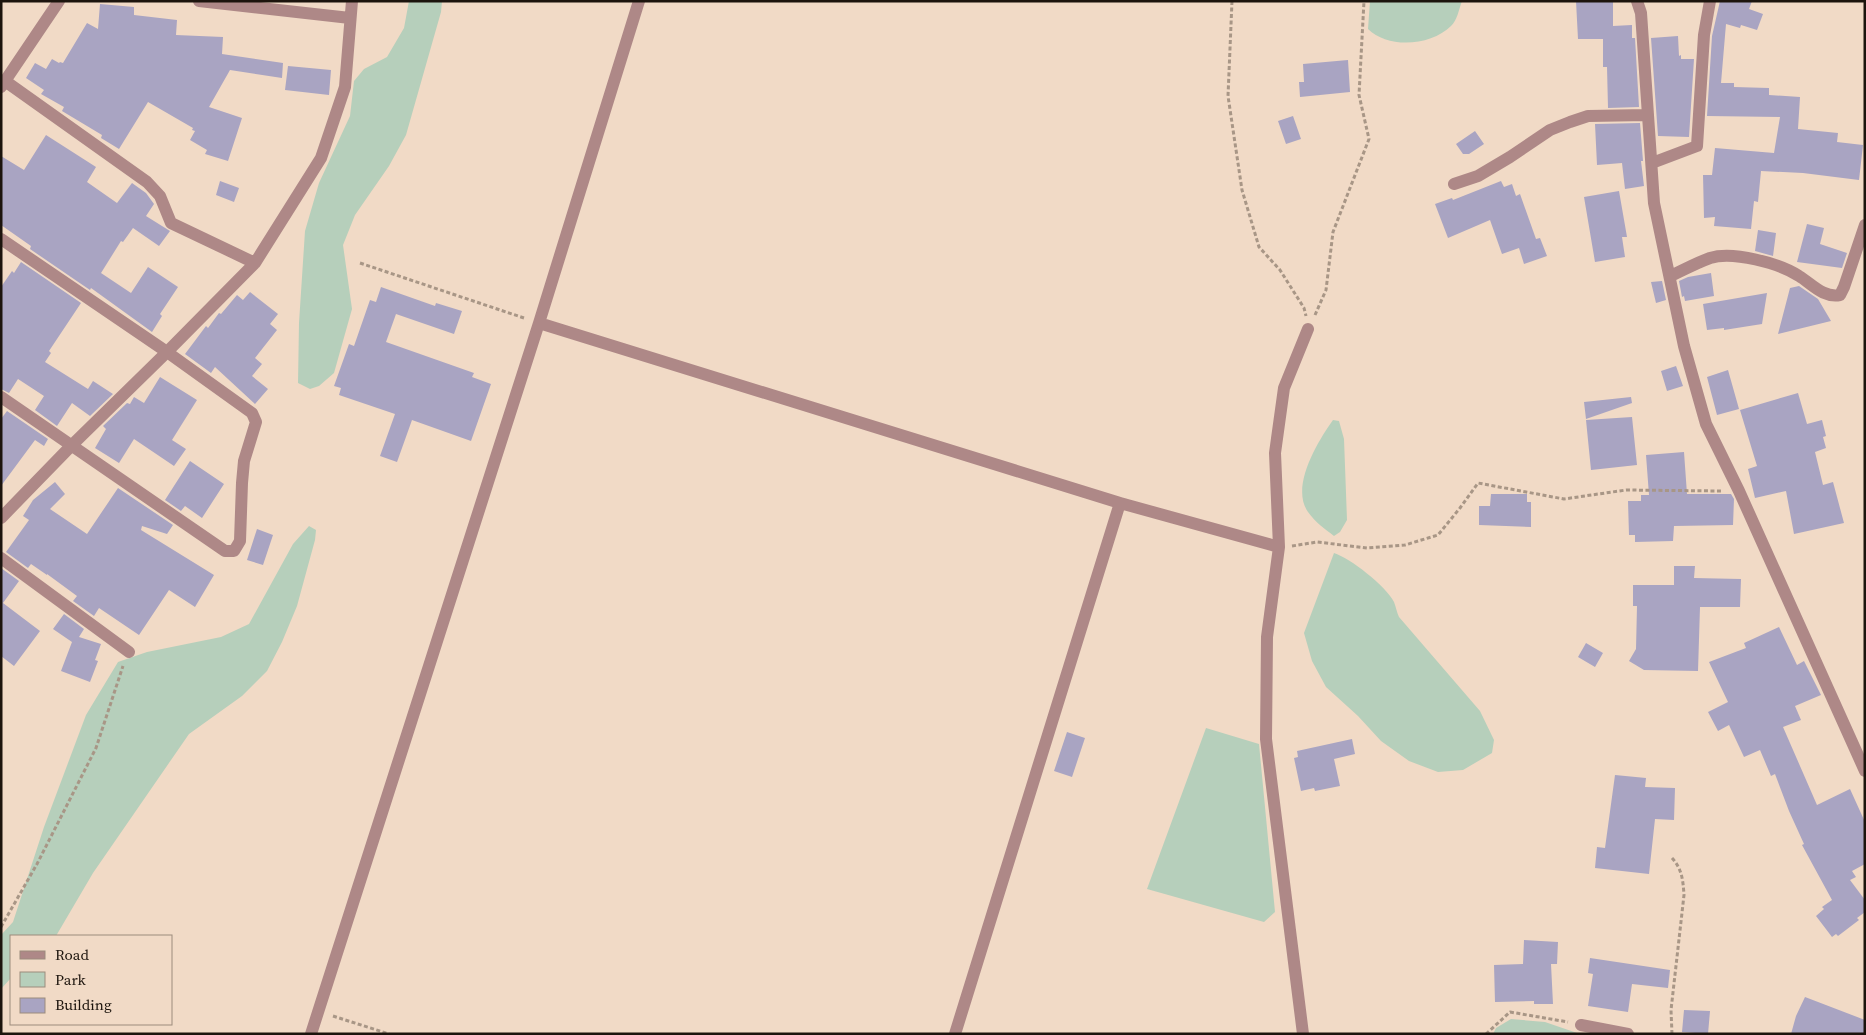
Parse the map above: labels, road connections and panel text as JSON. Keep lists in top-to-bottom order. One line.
{"legend":["Road","Park","Building"]}
